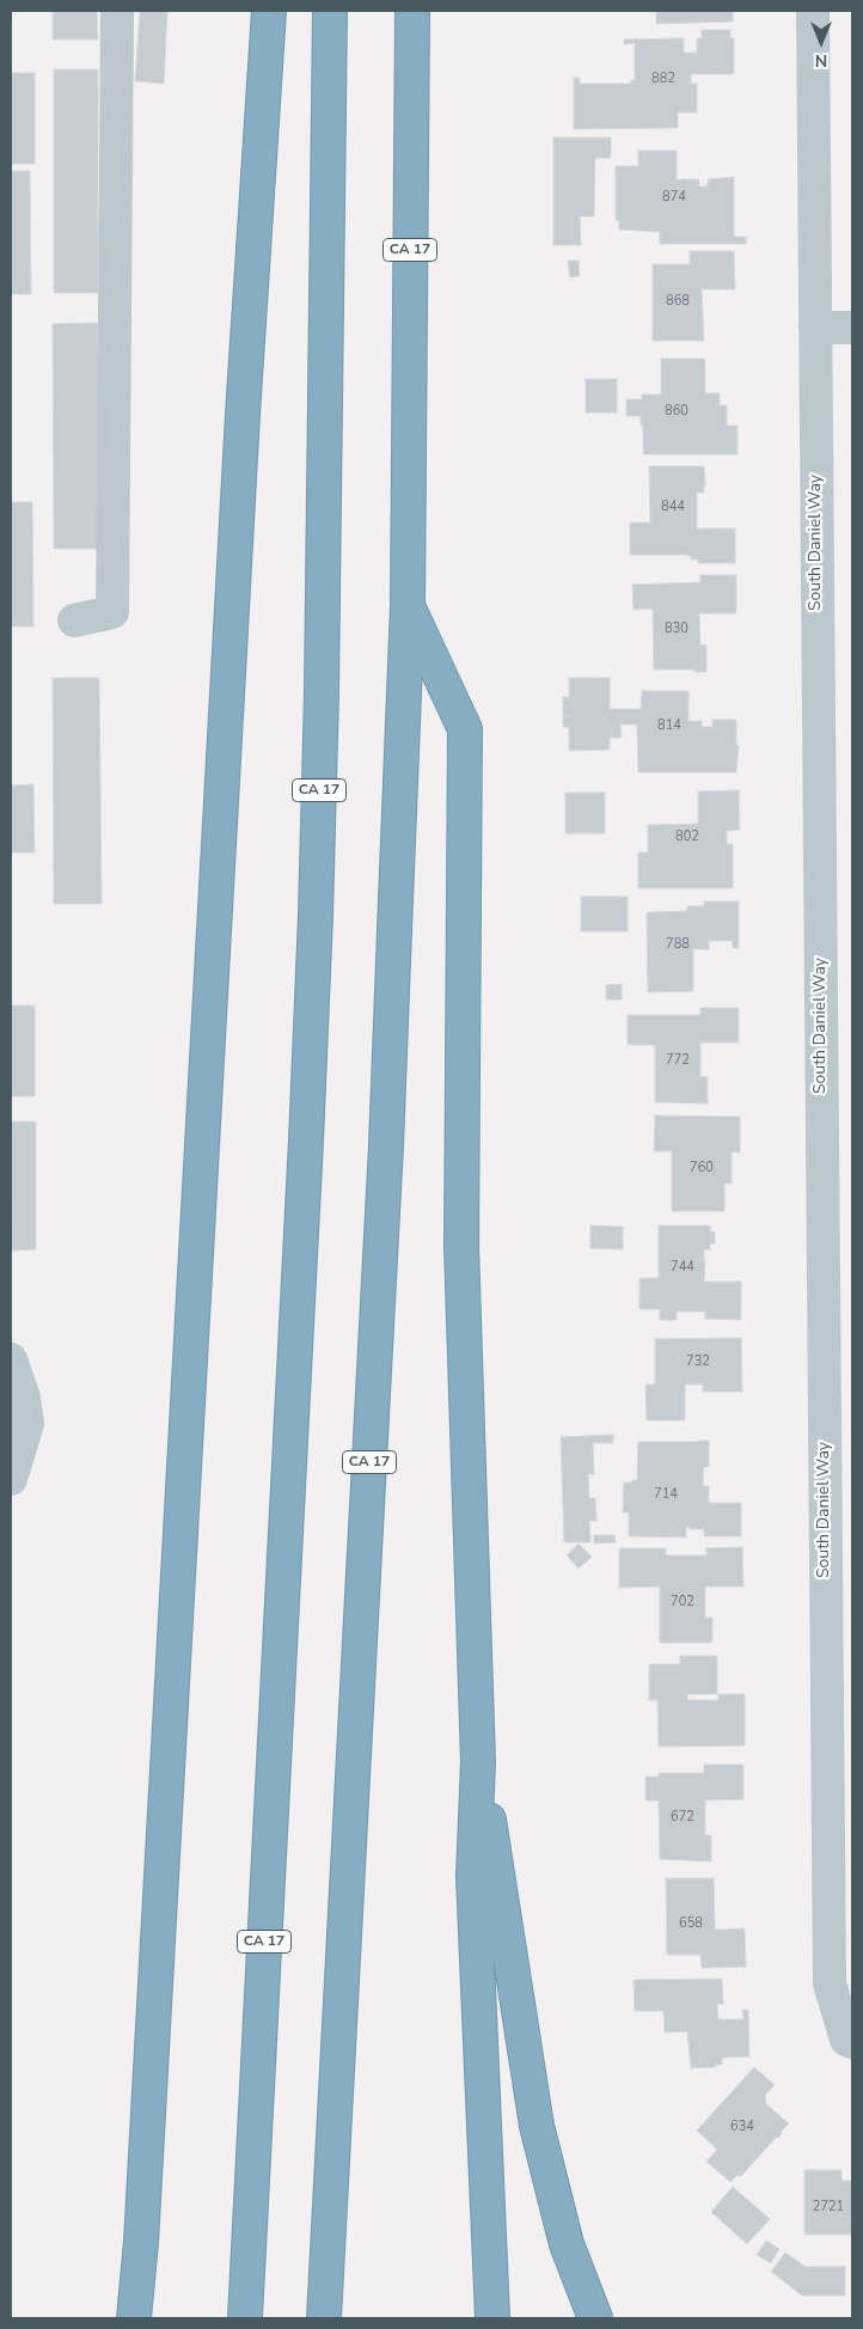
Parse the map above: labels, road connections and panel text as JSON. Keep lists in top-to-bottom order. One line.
{"streets":{"highway":["CA 17"],"street":["South Daniel Way"]},"house_numbers":["882","874","868","860","844","830","814","802","788","772","760","744","732","714","702","672","658","634","2721"],"north":"bottom"}
